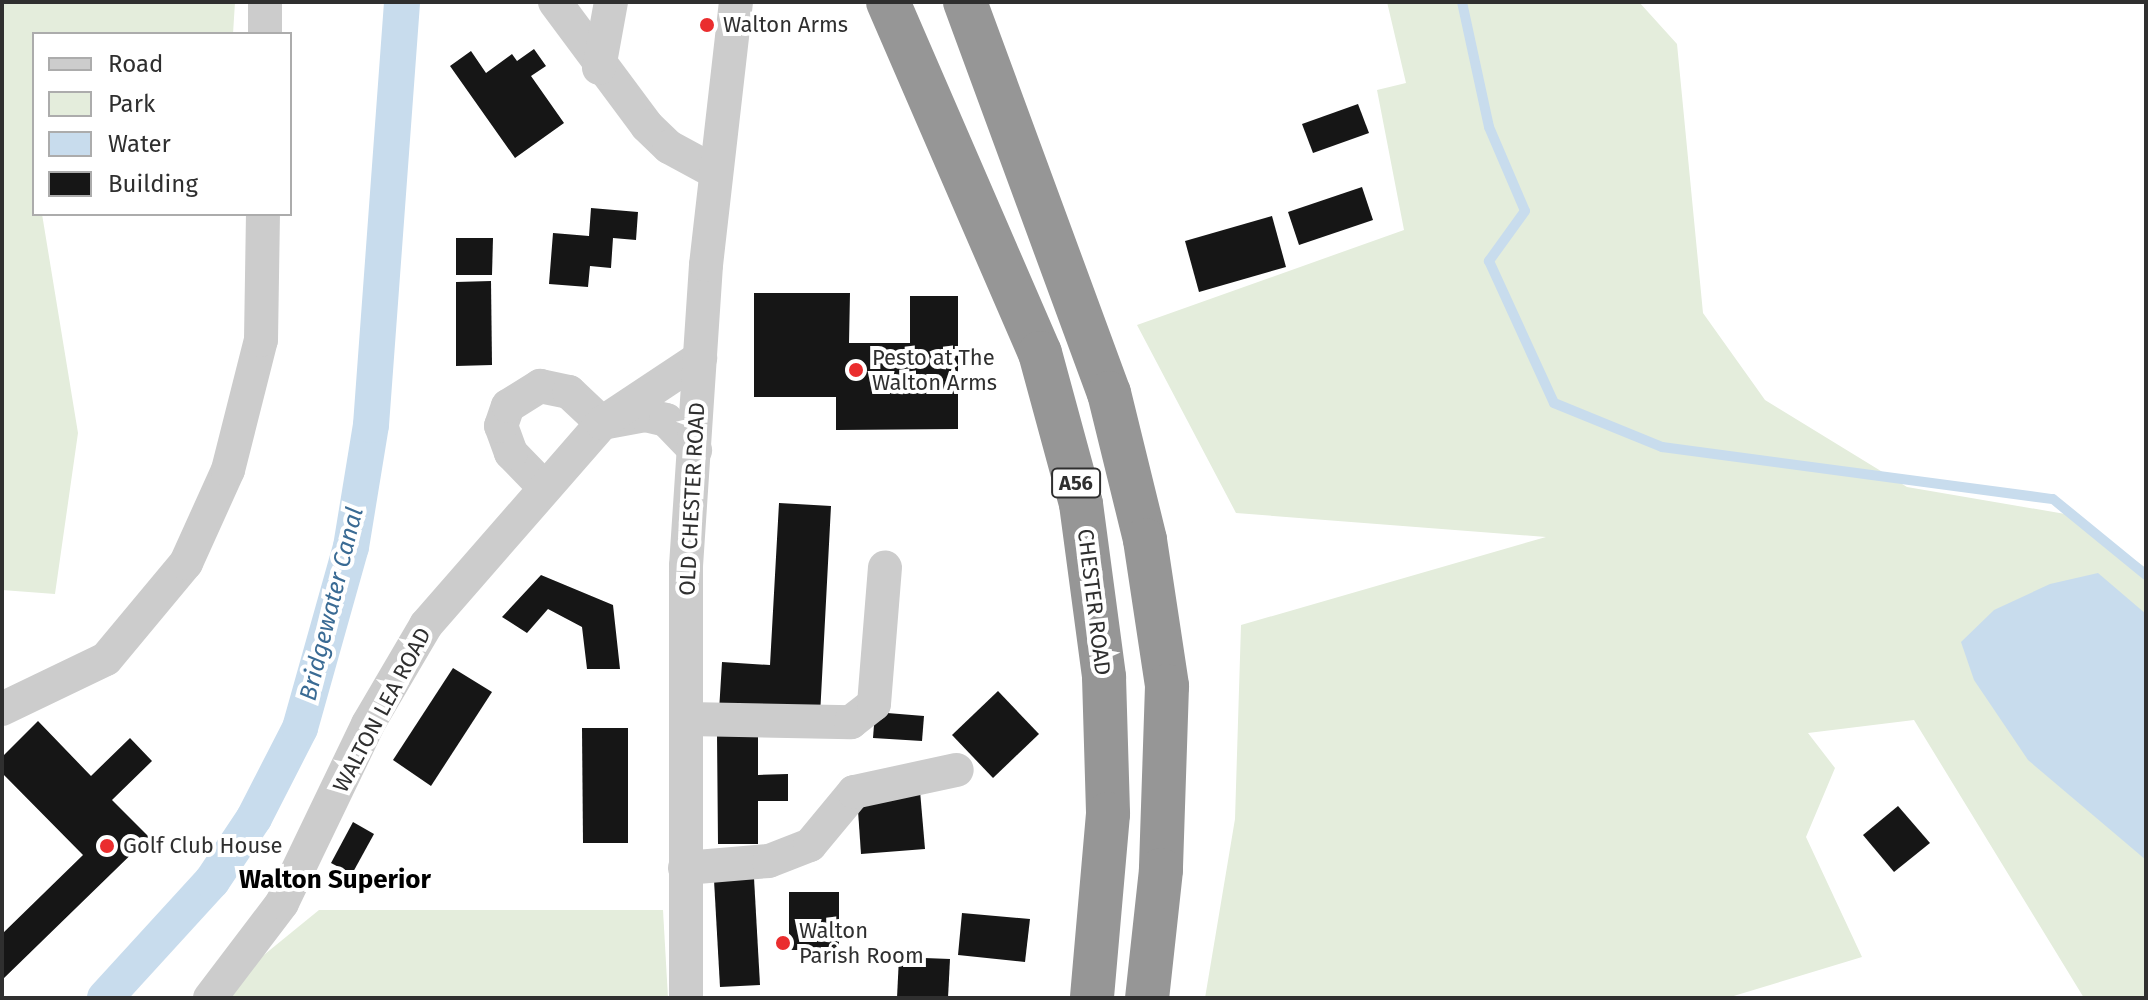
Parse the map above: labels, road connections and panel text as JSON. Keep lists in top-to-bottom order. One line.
{"streets":{"highway":["A56","CHESTER ROAD"],"street":["OLD CHESTER ROAD","WALTON LEA ROAD"]},"crossings":[["OLD CHESTER ROAD","WALTON LEA ROAD"]],"districts":["Walton Superior"],"water":["Bridgewater Canal"],"places":["Walton Arms","Pesto at The Walton Arms","Golf Club House","Walton Parish Room"],"legend":["Road","Park","Water","Building"]}
